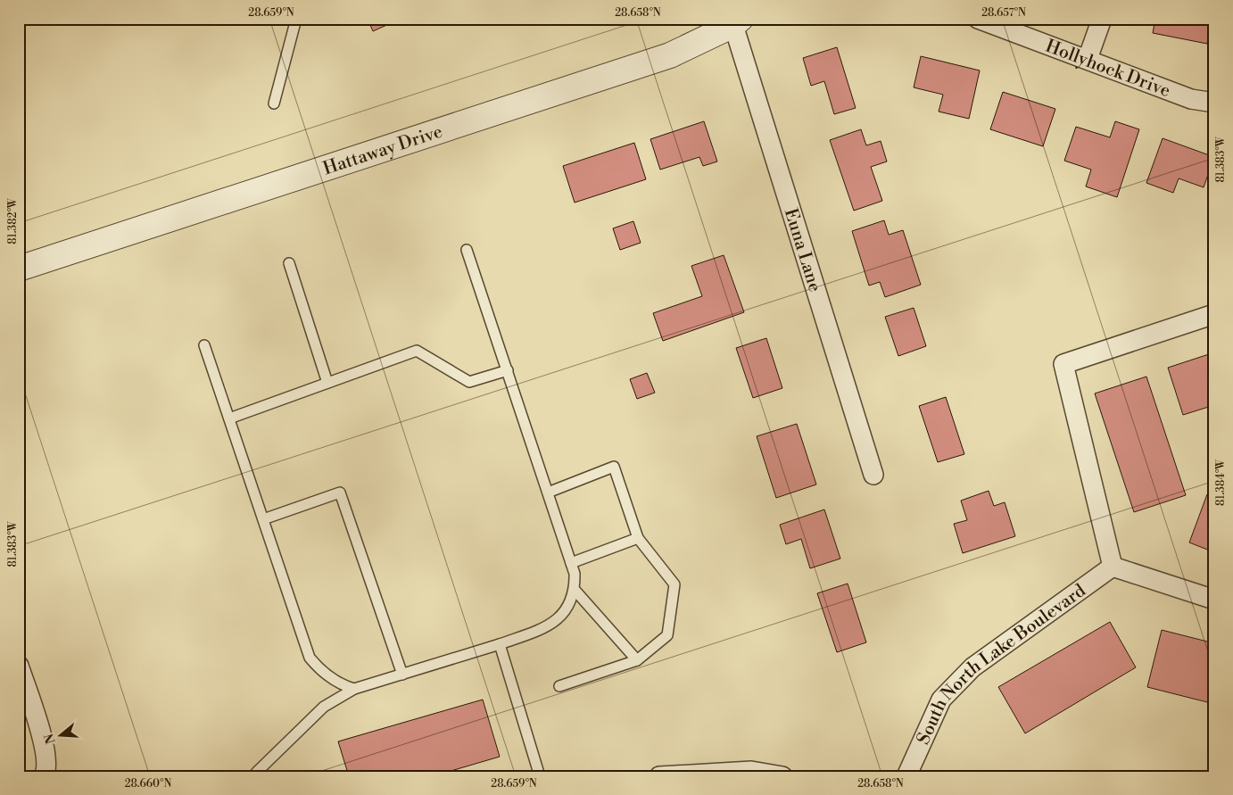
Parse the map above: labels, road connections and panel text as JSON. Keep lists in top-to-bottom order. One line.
{"streets":{"street":["Hollyhock Drive","Hattaway Drive","Euna Lane","South North Lake Boulevard"]},"crossings":[["Hattaway Drive","Euna Lane"]],"north":"left","coordinates":["28.659°N","28.658°N","28.657°N","81.383°W","81.382°W","81.384°W","28.660°N"]}
